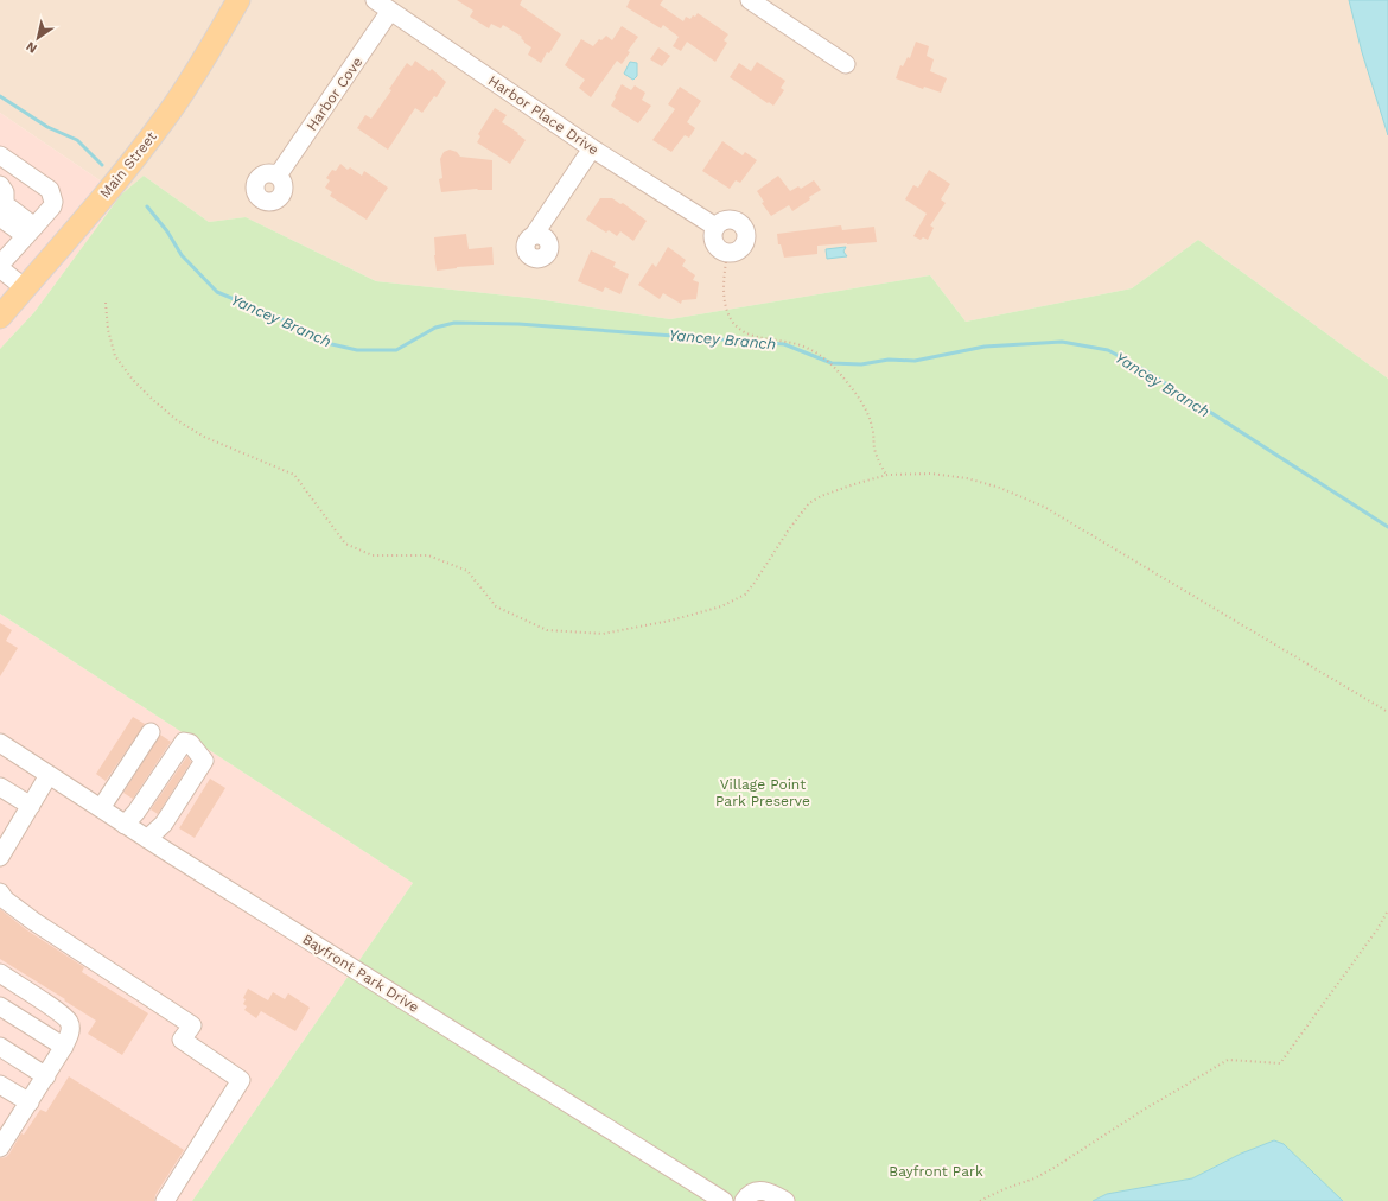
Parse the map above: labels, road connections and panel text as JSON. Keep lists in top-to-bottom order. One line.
{"streets":{"main road":["Main Street"],"street":["Harbor Cove","Harbor Place Drive","Bayfront Park Drive"]},"crossings":[["Harbor Cove","Harbor Place Drive"]],"water":["Yancey Branch"],"parks":["Village Point Park Preserve","Bayfront Park"],"north":"bottom left"}
